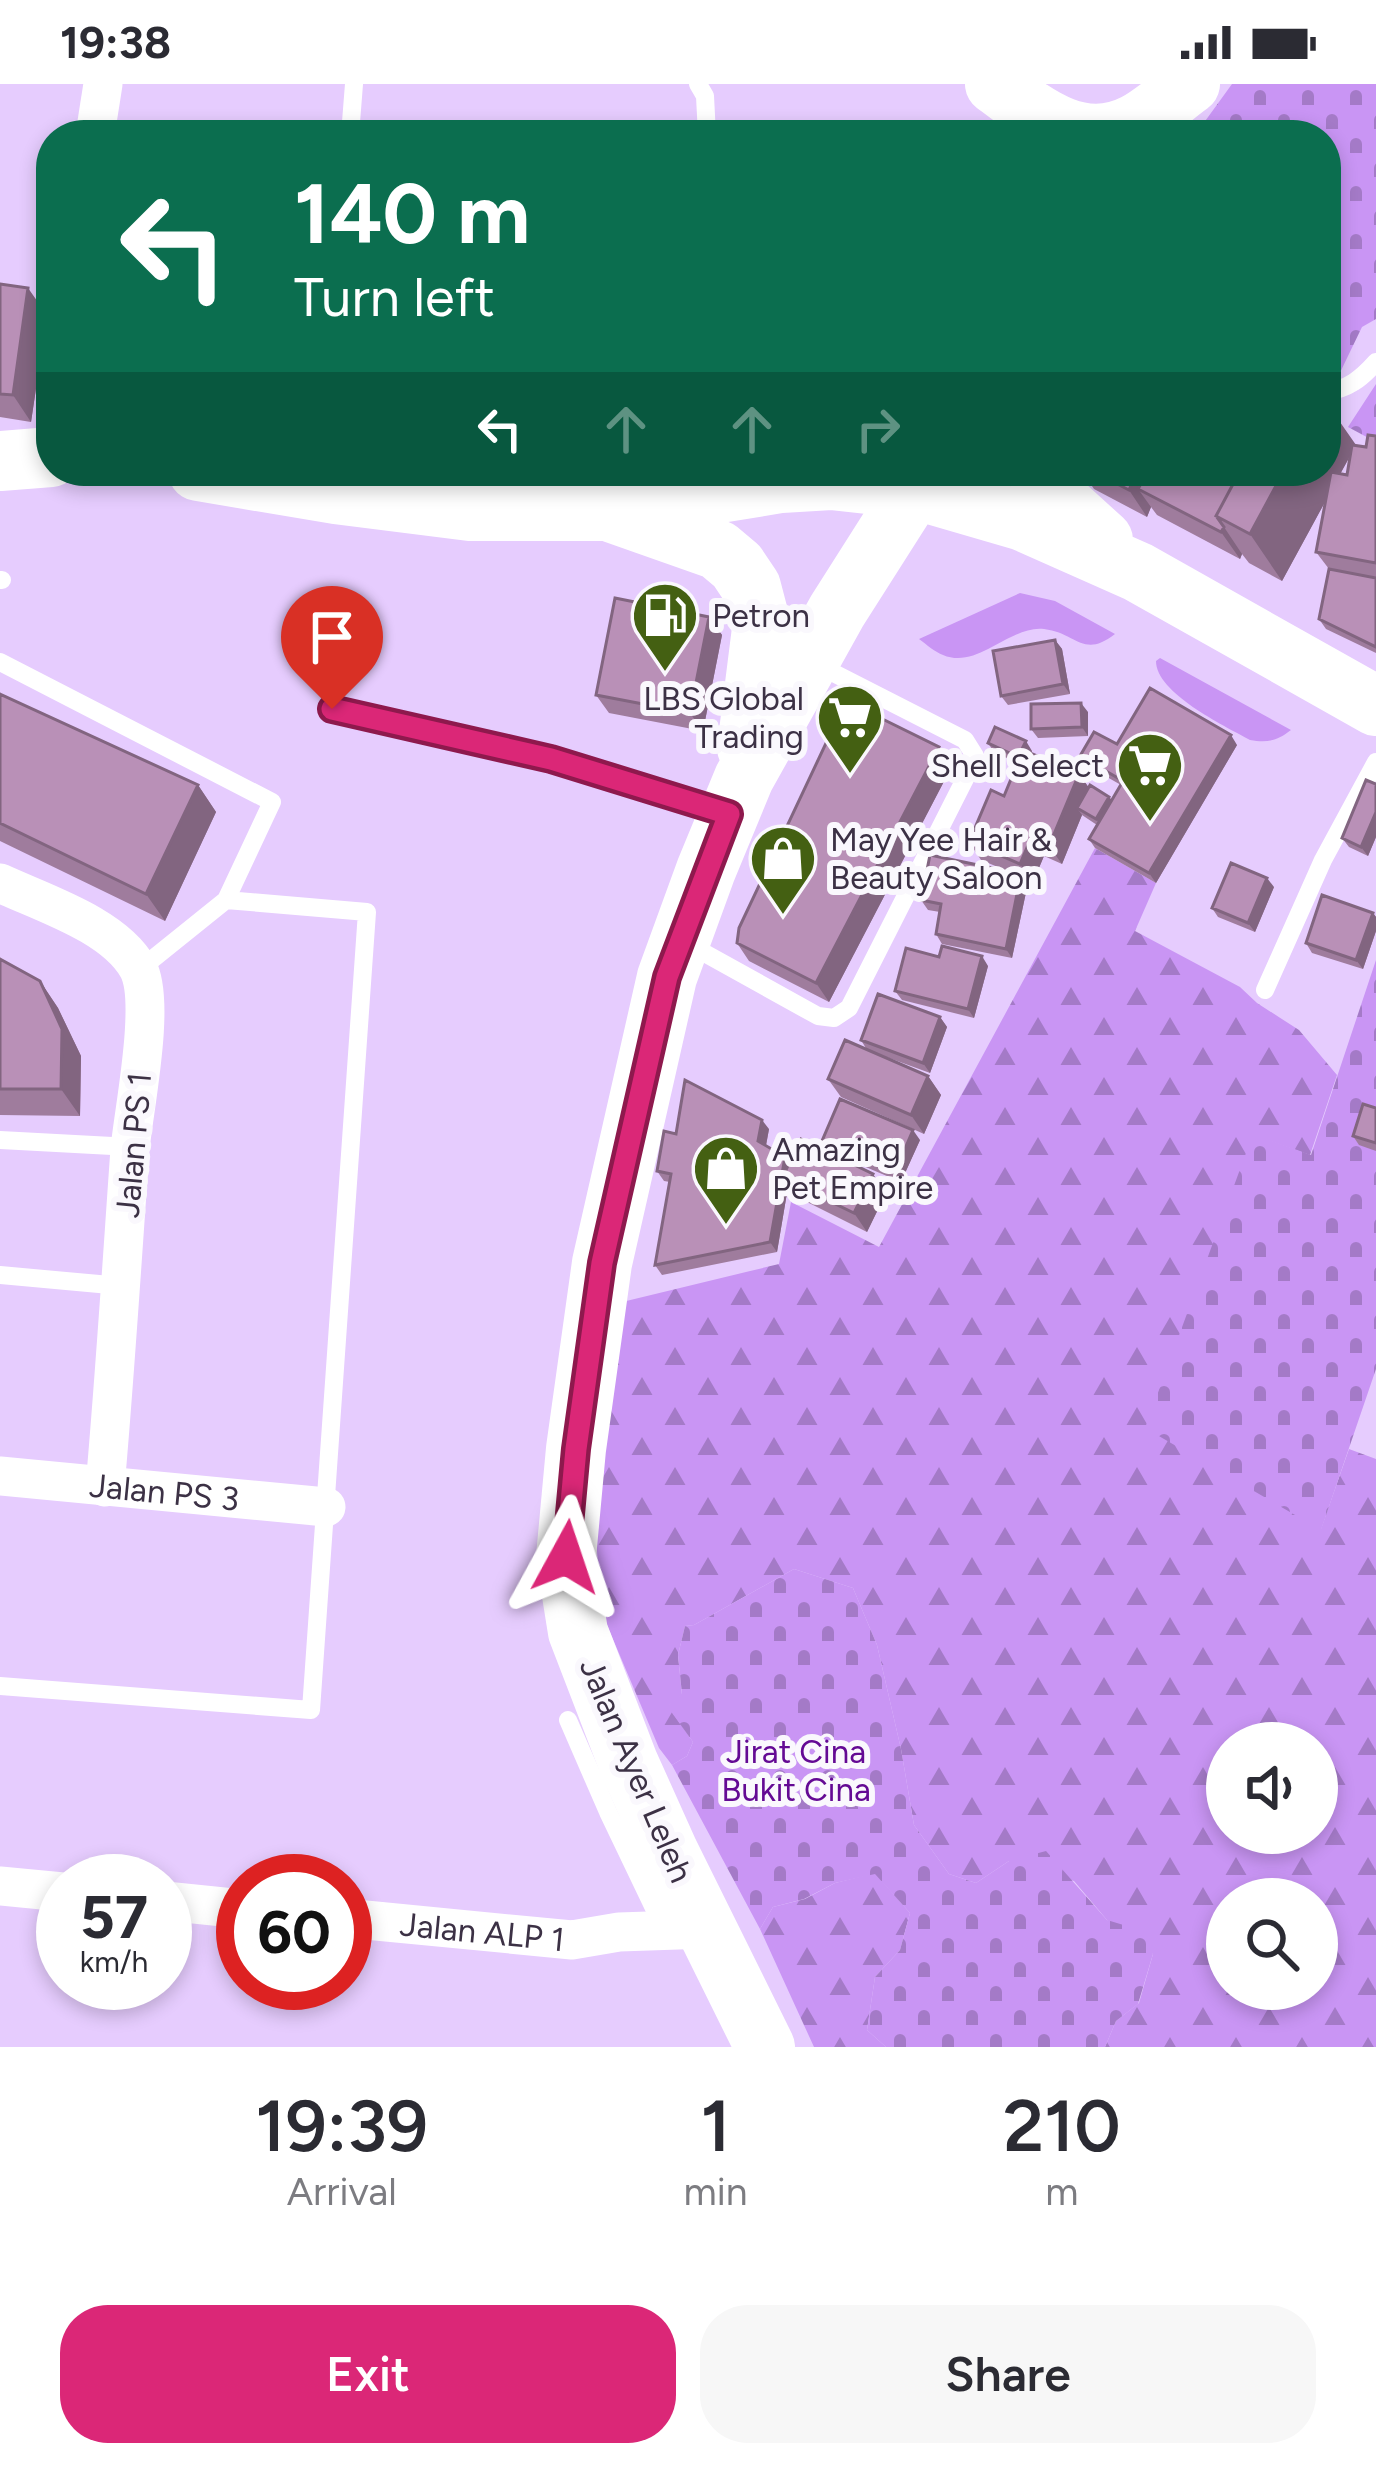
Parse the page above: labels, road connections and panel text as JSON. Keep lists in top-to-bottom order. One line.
{"streets":{"main road":["Jalan Ayer Leleh"],"street":["Jalan PS 1","Jalan PS 3","Jalan ALP 1"]},"crossings":[["Jalan PS 1","Jalan PS 3"],["Jalan Ayer Leleh","Jalan ALP 1"]],"parks":["Jirat Cina Bukit Cina"],"places":{"fuel station":["Petron"],"supermarket":["LBS Global Trading","Shell Select"],"shop":["May Yee Hair & Beauty Saloon","Amazing Pet Empire"]},"page":{"status":"19:38","turn":["140 m","Turn left"],"speed":"57 km/h","limit":"60","eta":["19:39","Arrival","1","min","210","m"],"buttons":["Exit","Share"]}}
